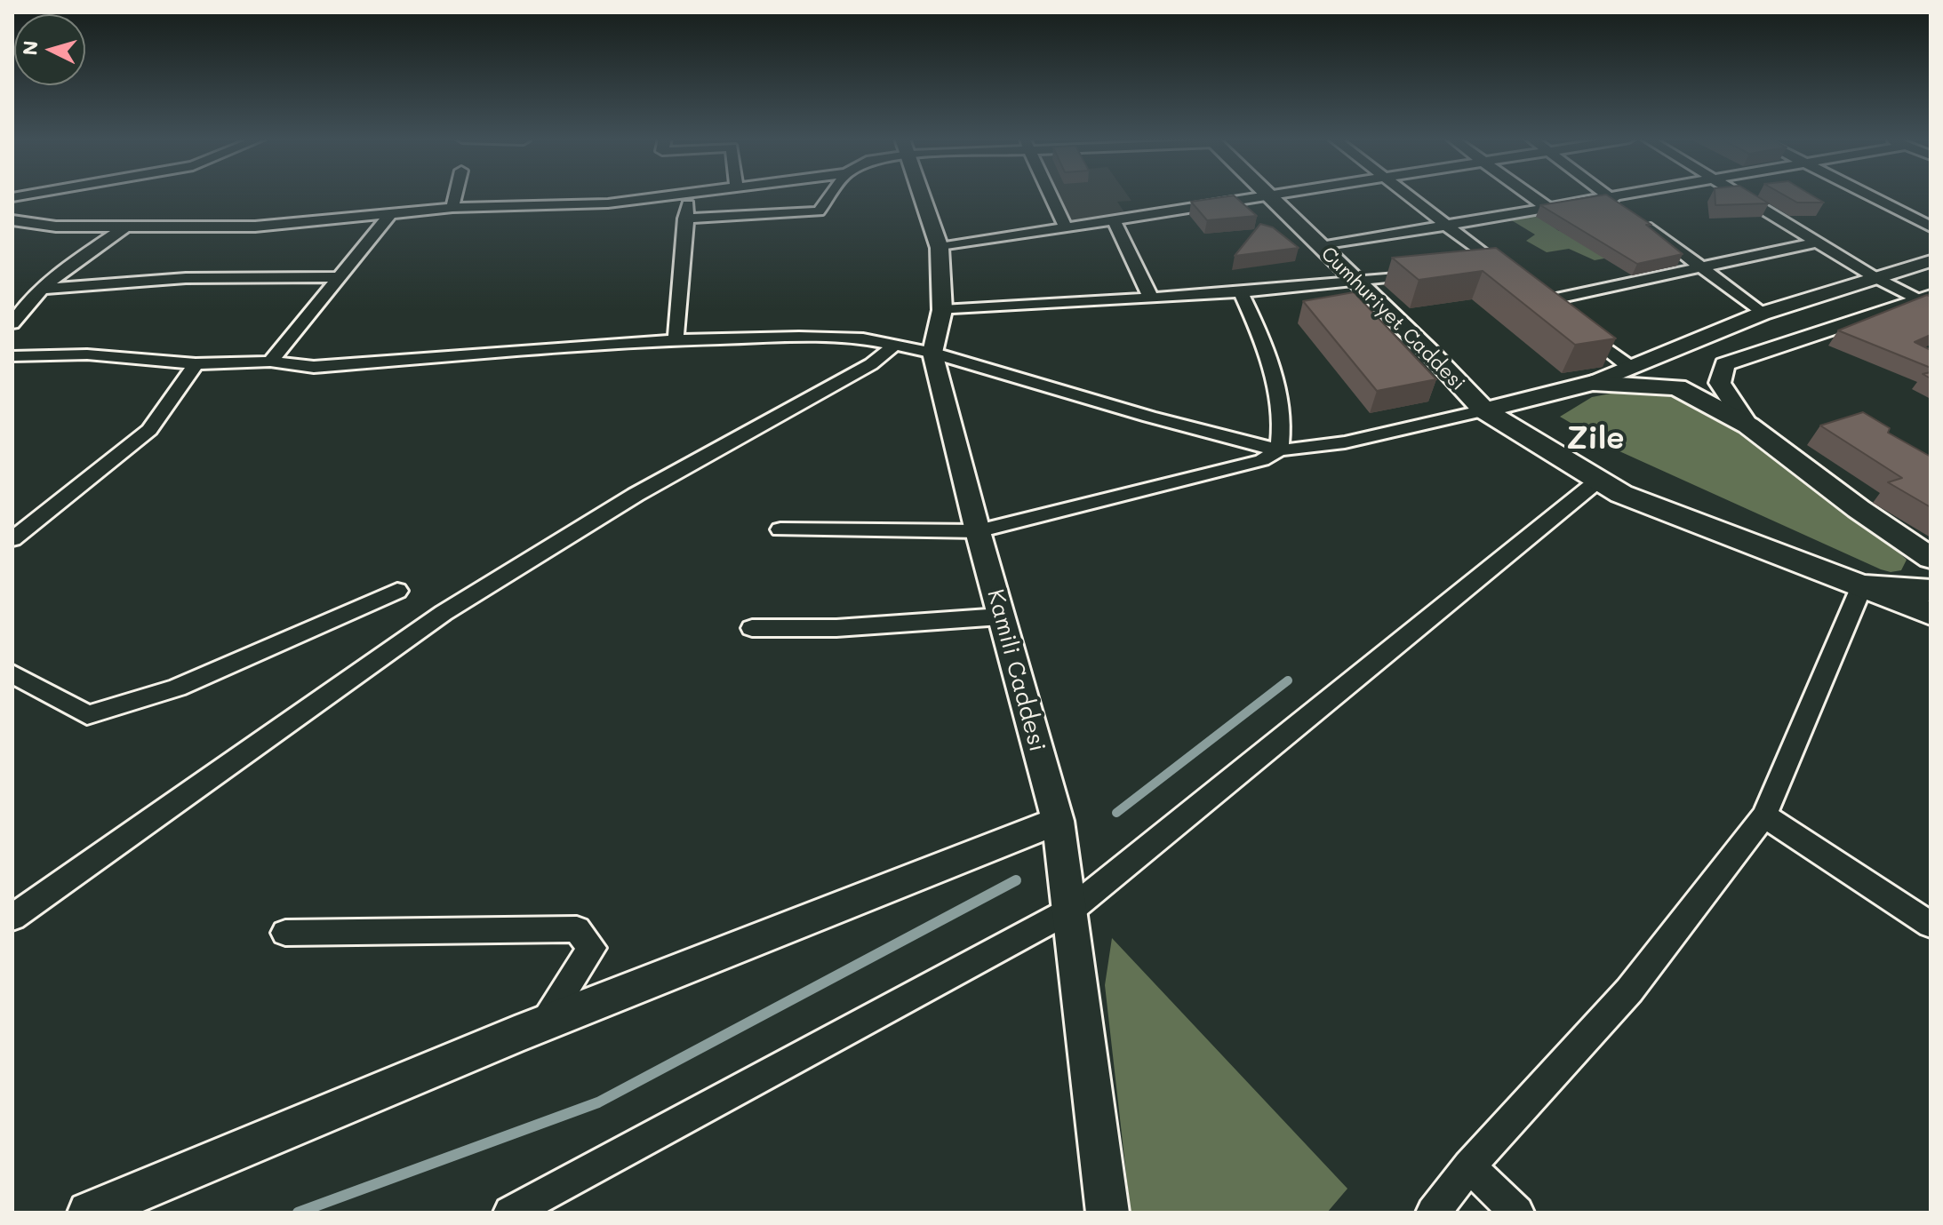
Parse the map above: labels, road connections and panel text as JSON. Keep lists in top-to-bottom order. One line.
{"streets":{"main road":["Cumhuriyet Caddesi"],"street":["Kamili Caddesi"]},"districts":["Zile"],"north":"left"}
